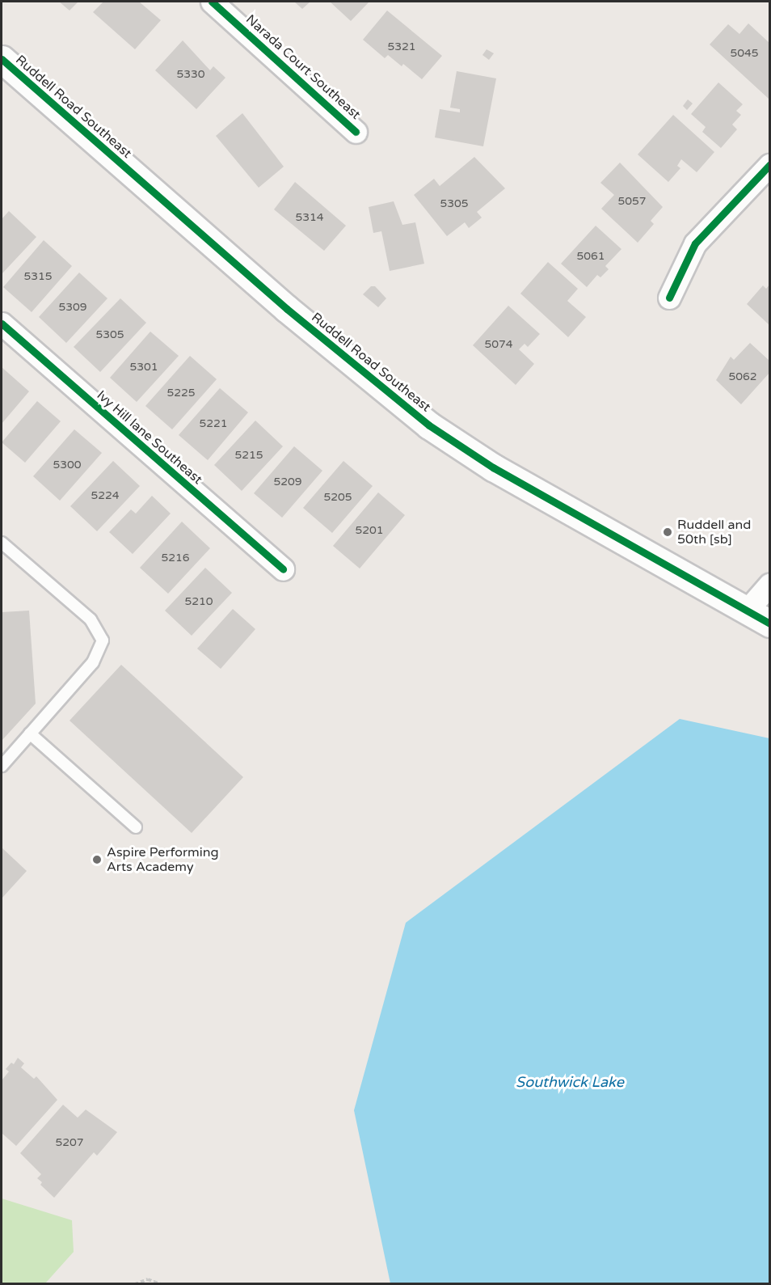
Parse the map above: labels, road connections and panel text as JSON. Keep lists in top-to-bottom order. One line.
{"streets":{"main road":["Ruddell Road Southeast"],"street":["Narada Court Southeast","Ivy Hill lane Southeast"]},"water":["Southwick Lake"],"places":["Ruddell and 50th [sb]","Aspire Performing Arts Academy"],"house_numbers":["5321","5045","5330","5057","5305","5314","5061","5315","5309","5305","5074","5301","5062","5225","5221","5215","5300","5209","5224","5205","5201","5216","5210","5207"]}
